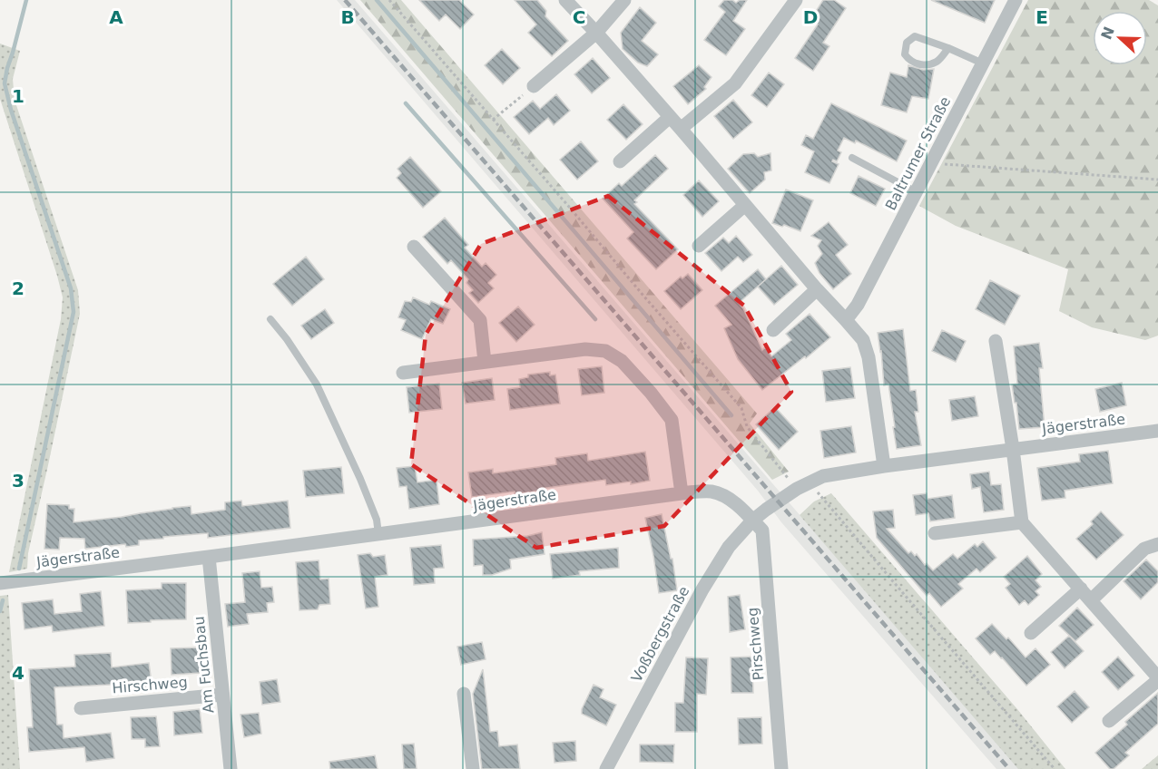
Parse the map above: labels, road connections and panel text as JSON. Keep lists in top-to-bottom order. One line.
{"streets":{"street":["Baltrumer Straße","Jägerstraße","Voßbergstraße","Pirschweg","Am Fuchsbau","Hirschweg"]},"crossings":[["Jägerstraße","Voßbergstraße"],["Jägerstraße","Pirschweg"],["Jägerstraße","Am Fuchsbau"],["Voßbergstraße","Pirschweg"],["Am Fuchsbau","Hirschweg"]],"north":"left","grid":{"columns":["A","B","C","D","E"],"rows":["1","2","3","4"]}}
